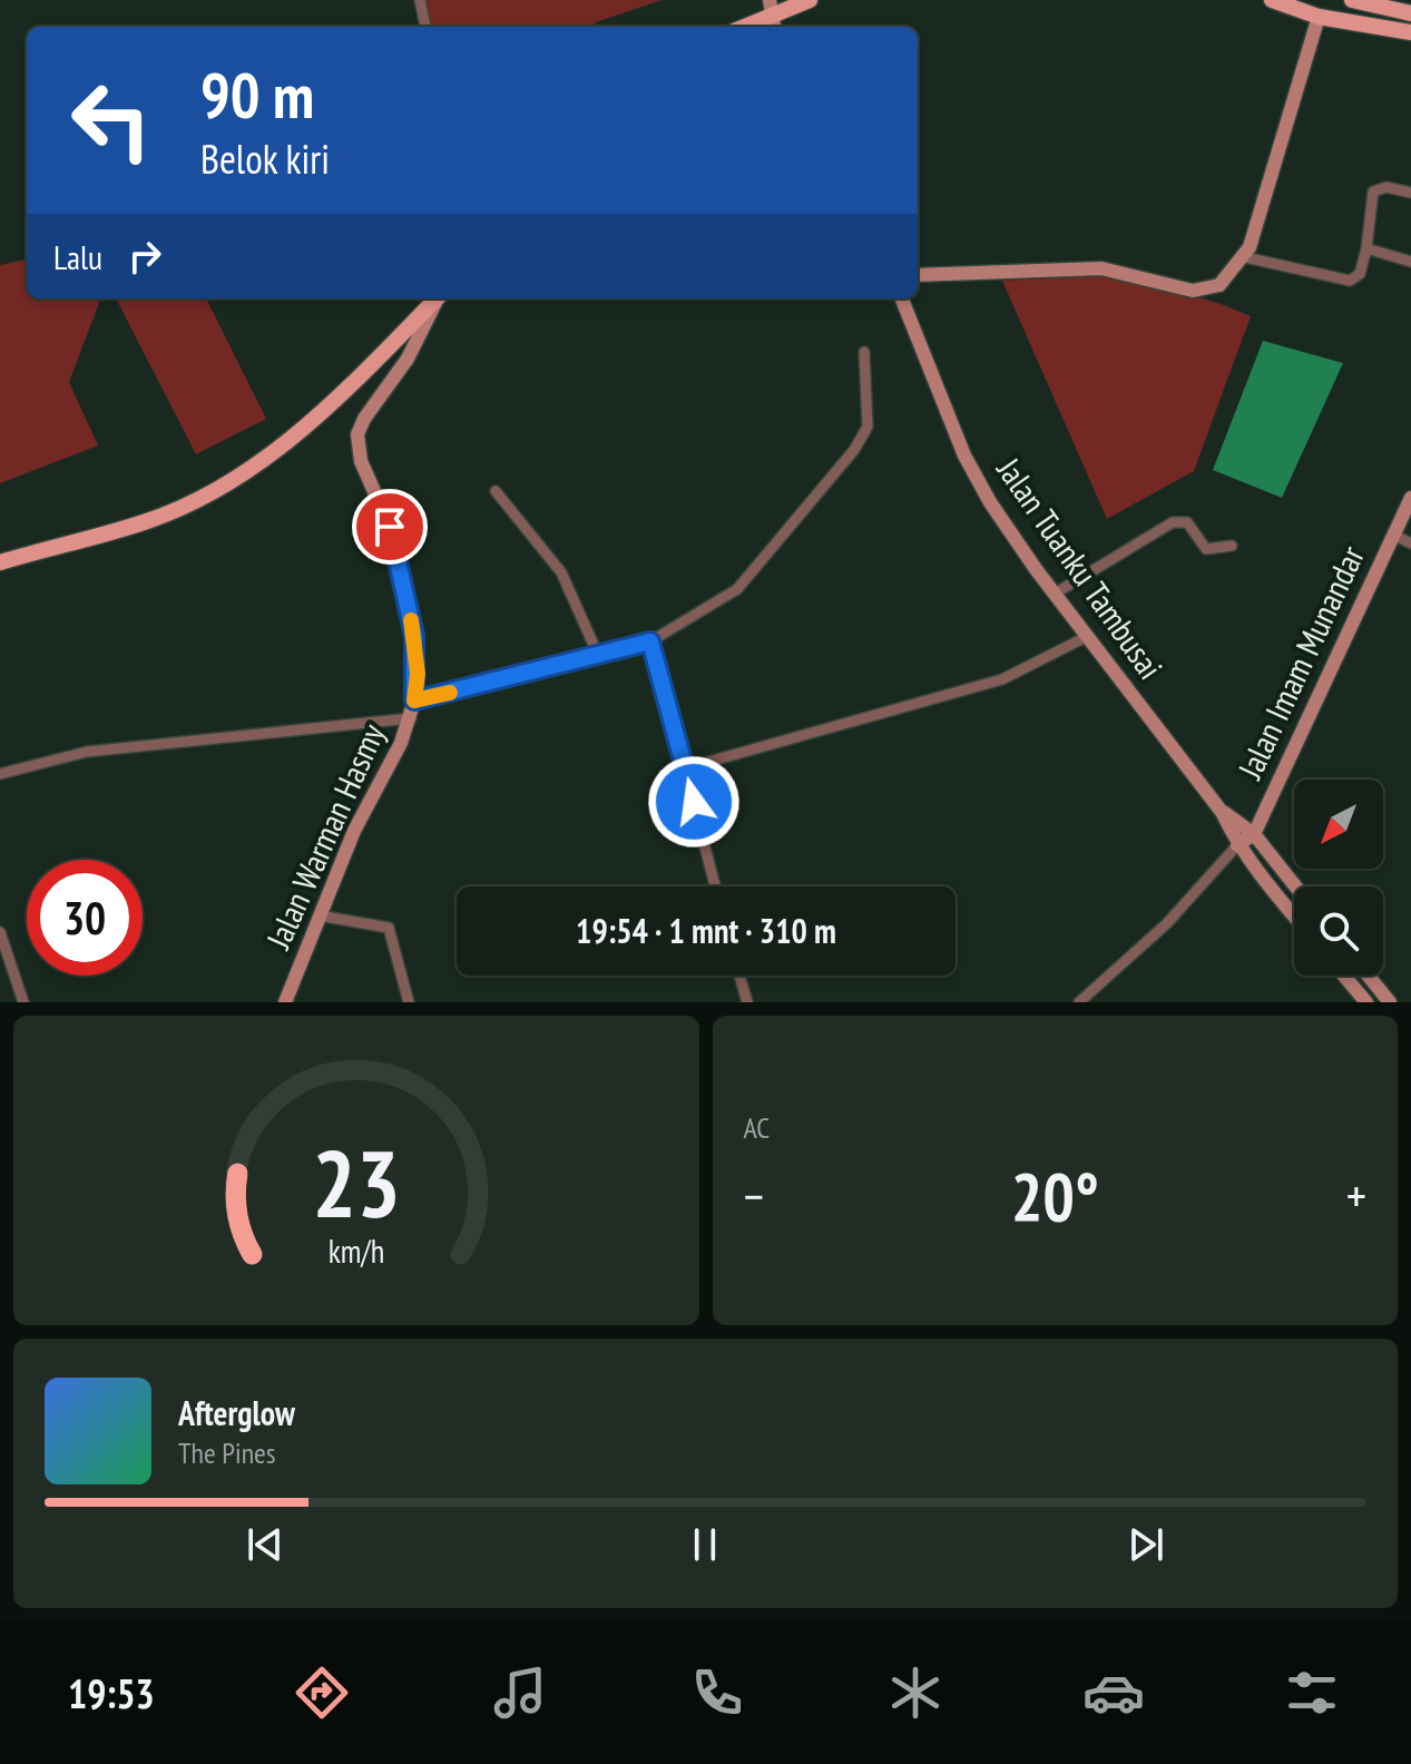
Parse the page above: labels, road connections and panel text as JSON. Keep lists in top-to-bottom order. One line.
{"streets":{"street":["Jalan Tuanku Tambusai","Jalan Imam Munandar","Jalan Warman Hasmy"]},"crossings":[["Jalan Tuanku Tambusai","Jalan Imam Munandar"]],"north":"bottom left","page":{"turn":["90 m","Belok kiri"],"then":"Lalu","limit":"30","trip":"19:54 · 1 mnt · 310 m","tile":"AC","heat":["−","20°","+"],"song":["Afterglow","The Pines"],"tabs":"19:53","gauge":["23","km/h"]}}
